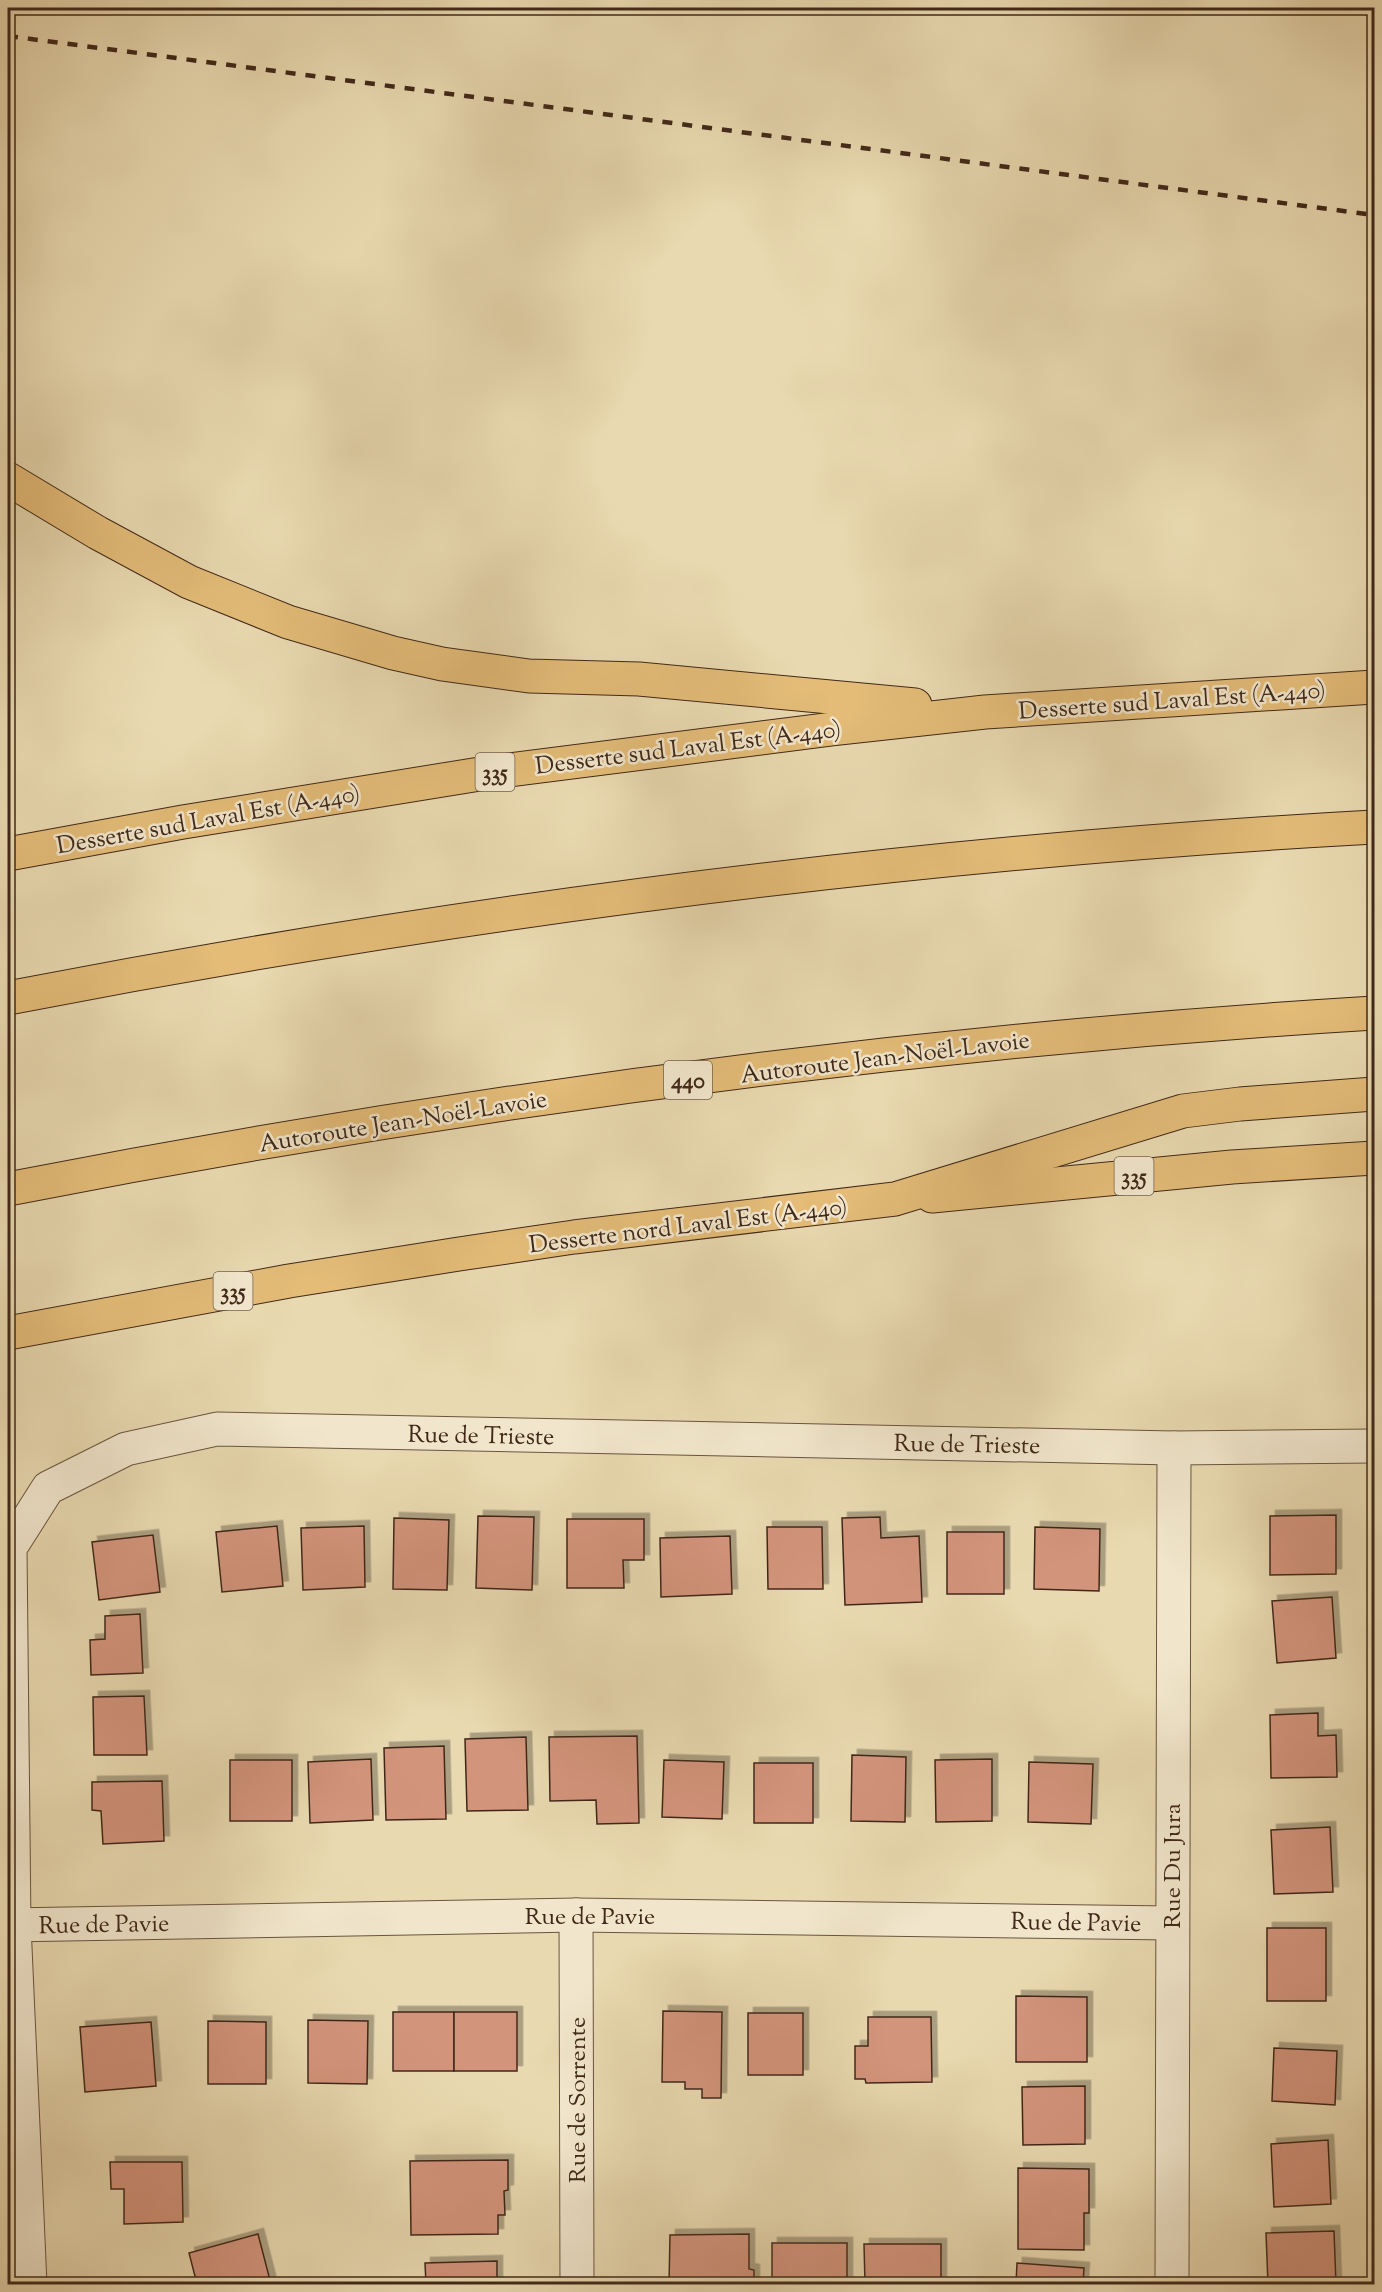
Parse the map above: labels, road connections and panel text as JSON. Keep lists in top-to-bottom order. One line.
{"streets":{"main road":["Desserte sud Laval Est (A-440)","335","Autoroute Jean-Noël-Lavoie","440","Desserte nord Laval Est (A-440)"],"street":["Rue de Trieste","Rue Du Jura","Rue de Pavie","Rue de Sorrente"]},"crossings":[["Rue de Trieste","Rue Du Jura"],["Rue de Trieste","Rue de Pavie"],["Rue Du Jura","Rue de Pavie"],["Rue de Pavie","Rue de Sorrente"]]}
